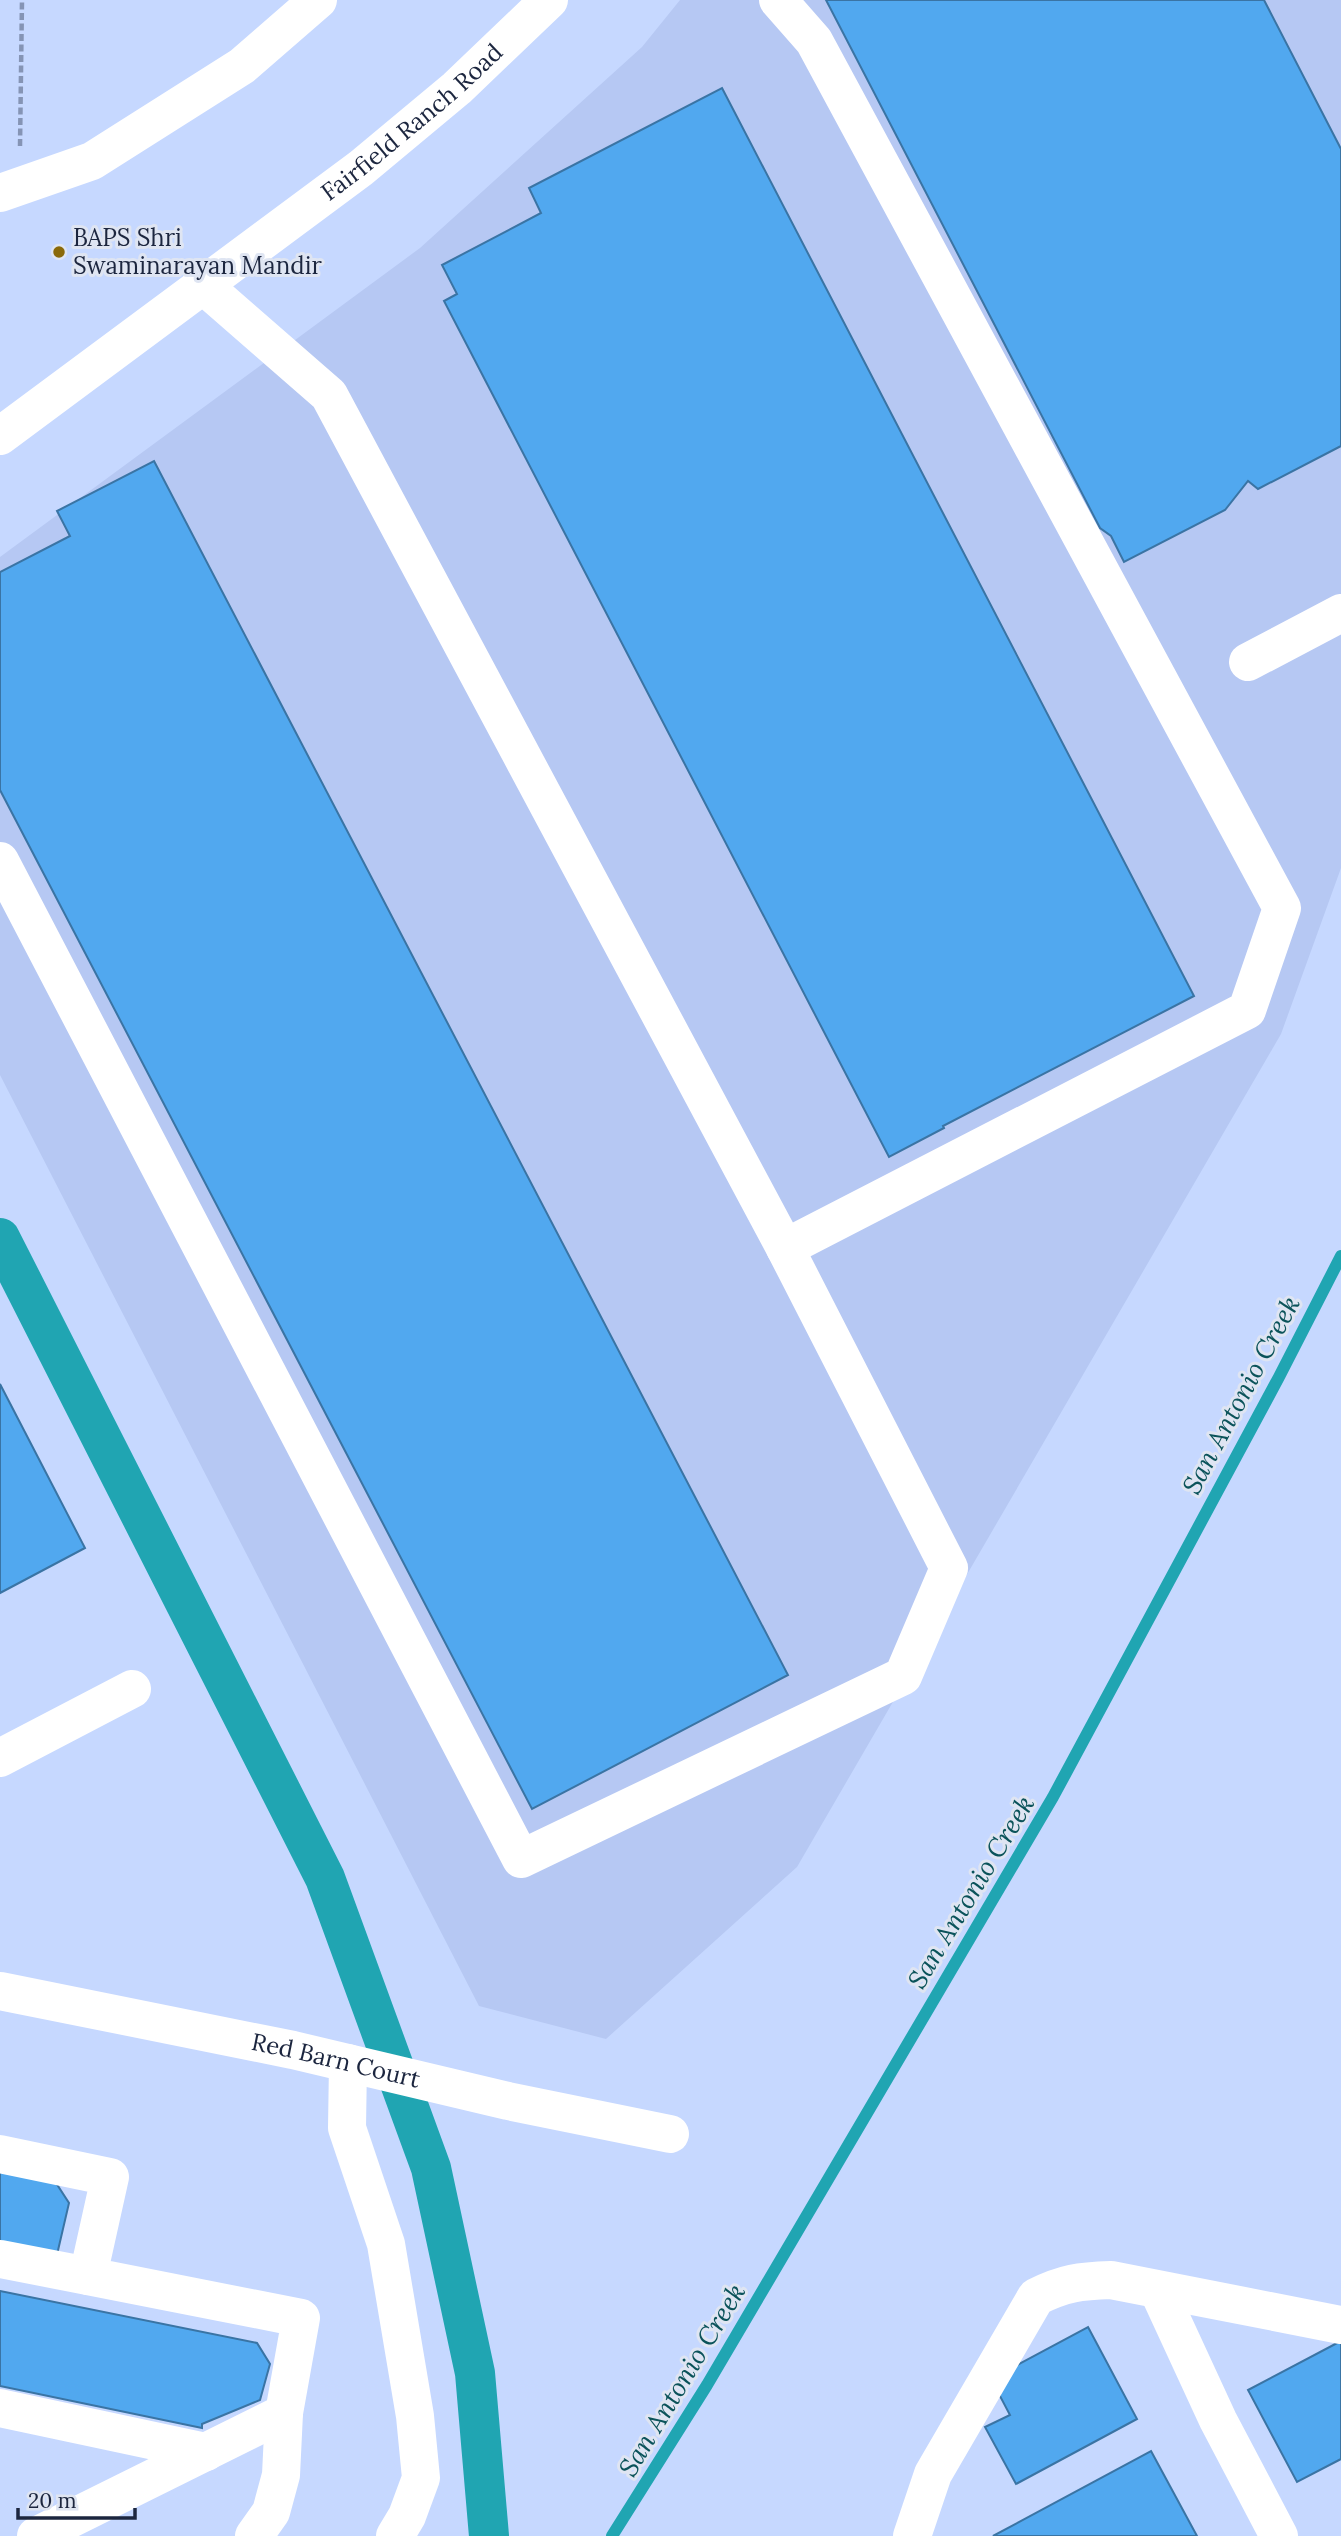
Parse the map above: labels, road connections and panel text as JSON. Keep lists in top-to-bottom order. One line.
{"streets":{"street":["Fairfield Ranch Road","Red Barn Court"]},"water":["San Antonio Creek"],"places":["BAPS Shri Swaminarayan Mandir"],"scale_bar":"20 m"}
